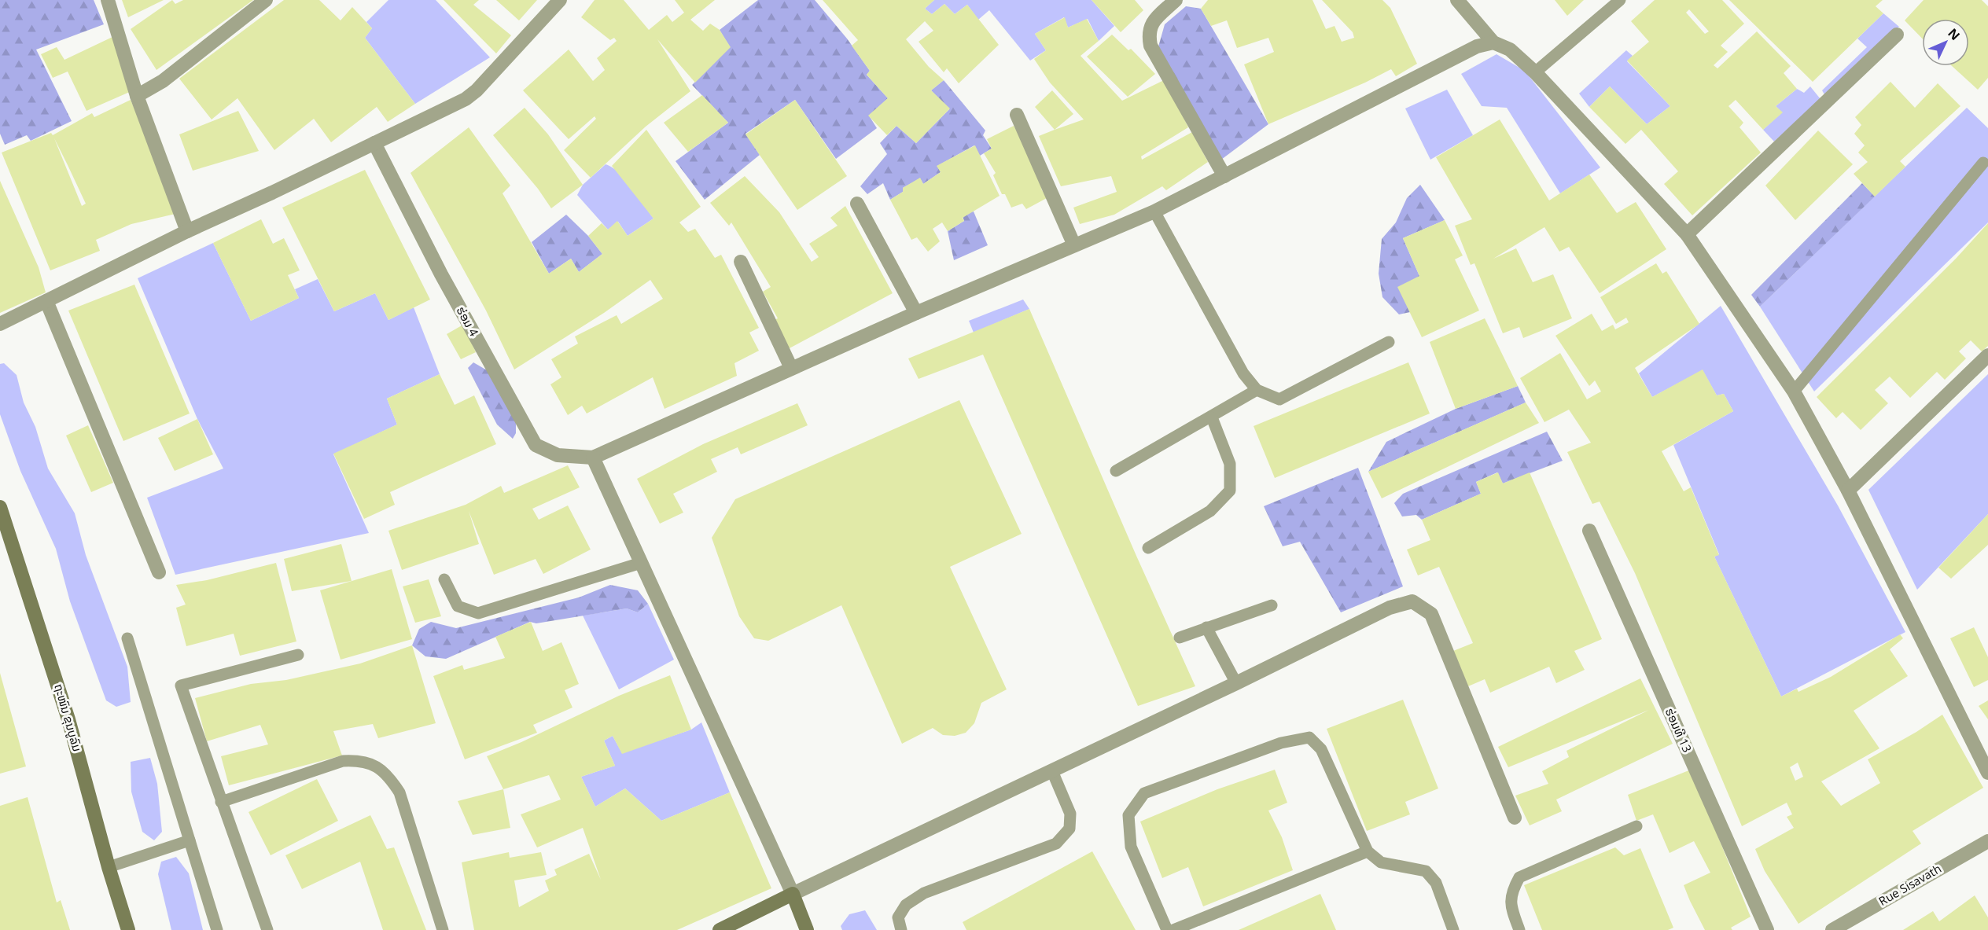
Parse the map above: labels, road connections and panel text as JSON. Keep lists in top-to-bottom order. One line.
{"streets":{"street":["ຮ່ອມ 4","ຖະໜົນ ຂຸນບູລົມ","ຮ່ອມທີ 13","Rue Sisavath"]},"north":"top right"}
